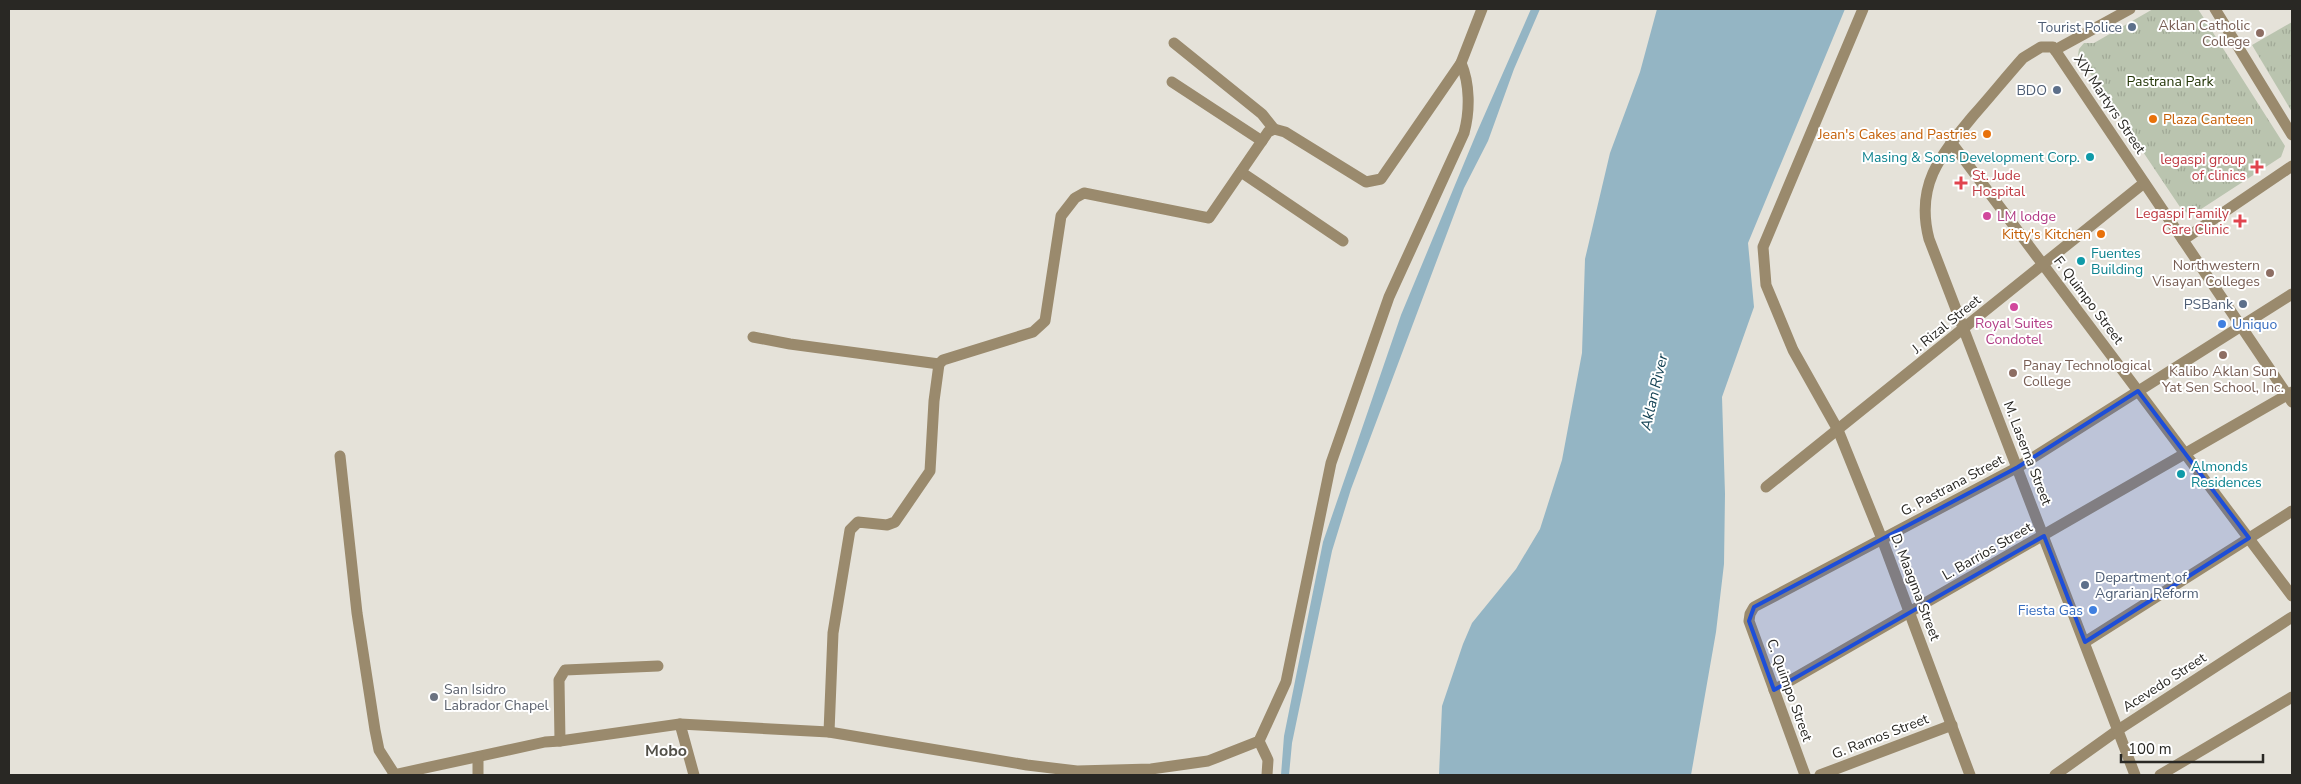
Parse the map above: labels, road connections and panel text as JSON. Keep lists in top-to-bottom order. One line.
{"streets":{"street":["XIX Martyrs Street","F. Quimpo Street","J. Rizal Street","M. Laserna Street","G. Pastrana Street","L. Barrios Street","D. Maagma Street","Acevedo Street","C. Quimpo Street","G. Ramos Street"]},"crossings":[["XIX Martyrs Street","J. Rizal Street"],["XIX Martyrs Street","M. Laserna Street"],["XIX Martyrs Street","G. Pastrana Street"],["XIX Martyrs Street","L. Barrios Street"],["F. Quimpo Street","J. Rizal Street"],["F. Quimpo Street","M. Laserna Street"],["F. Quimpo Street","G. Pastrana Street"],["F. Quimpo Street","L. Barrios Street"],["J. Rizal Street","M. Laserna Street"],["J. Rizal Street","D. Maagma Street"],["M. Laserna Street","G. Pastrana Street"],["M. Laserna Street","L. Barrios Street"],["M. Laserna Street","Acevedo Street"],["G. Pastrana Street","D. Maagma Street"],["G. Pastrana Street","C. Quimpo Street"],["L. Barrios Street","D. Maagma Street"],["L. Barrios Street","C. Quimpo Street"],["D. Maagma Street","G. Ramos Street"]],"districts":["Mobo"],"water":["Aklan River"],"parks":["Pastrana Park"],"places":{"other":["Tourist Police","Aklan Catholic College","BDO","Plaza Canteen","Jean's Cakes and Pastries","Masing & Sons Development Corp.","LM lodge","Kitty's Kitchen","Fuentes Building","Northwestern Visayan Colleges","PSBank","Royal Suites Condotel","Uniquo","Kalibo Aklan Sun Yat Sen School, Inc.","Panay Technological College","Almonds Residences","Department of Agrarian Reform","Fiesta Gas","San Isidro Labrador Chapel"],"health":["legaspi group of clinics","St. Jude Hospital","Legaspi Family Care Clinic"]},"scale_bar":"100 m"}
